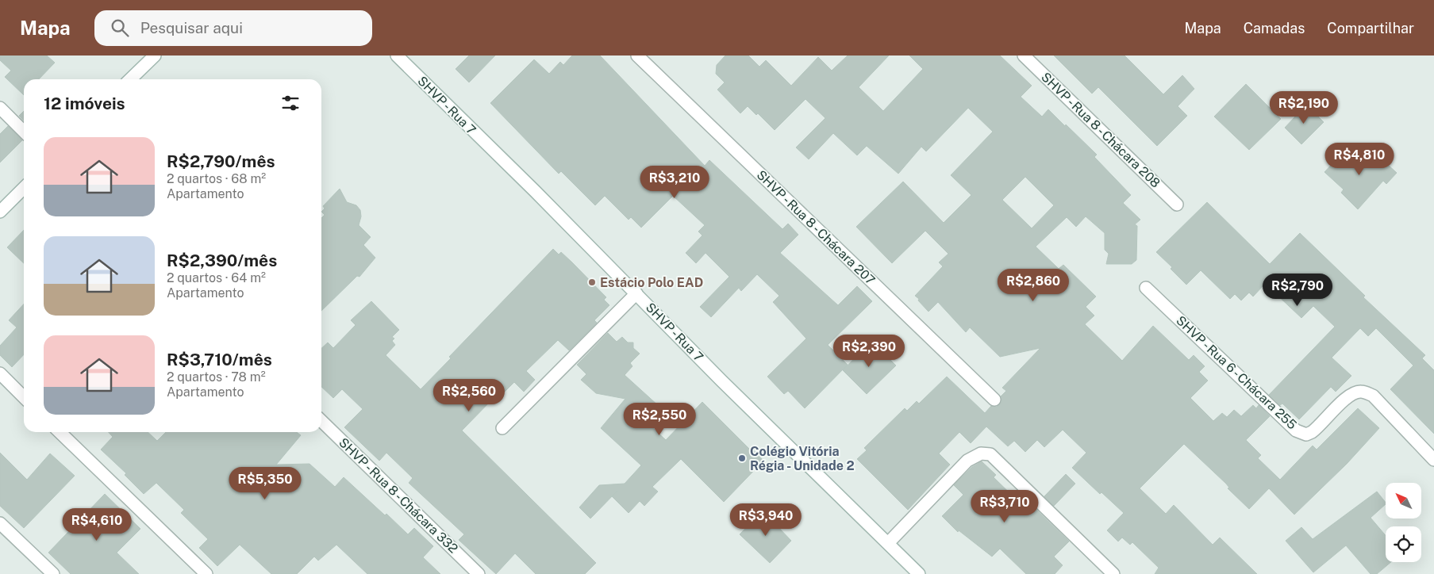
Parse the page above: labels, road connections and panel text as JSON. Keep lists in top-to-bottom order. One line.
{"streets":{"street":["SHVP - Rua 7","SHVP - Rua 8 - Chácara 208","SHVP - Rua 8 - Chácara 207","SHVP - Rua 6 - Chácara 255","SHVP - Rua 8 - Chácara 332"]},"places":["Estácio Polo EAD","Colégio Vitória Régia - Unidade 2"],"north":"top left","page":{"header":"Mapa","search":"Pesquisar aqui","nav":["Mapa","Camadas","Compartilhar"],"heading":"12 imóveis","price":["R$2,190","R$4,810","R$3,210","R$2,860","R$2,790","R$2,390","R$2,560","R$2,550","R$5,350","R$3,710","R$3,940","R$4,610"],"list":[{"name":"R$2,790/mês","note":"2 quartos · 68 m² · Apartamento"},{"name":"R$2,390/mês","note":"2 quartos · 64 m² · Apartamento"},{"name":"R$3,710/mês","note":"2 quartos · 78 m² · Apartamento"}]}}
